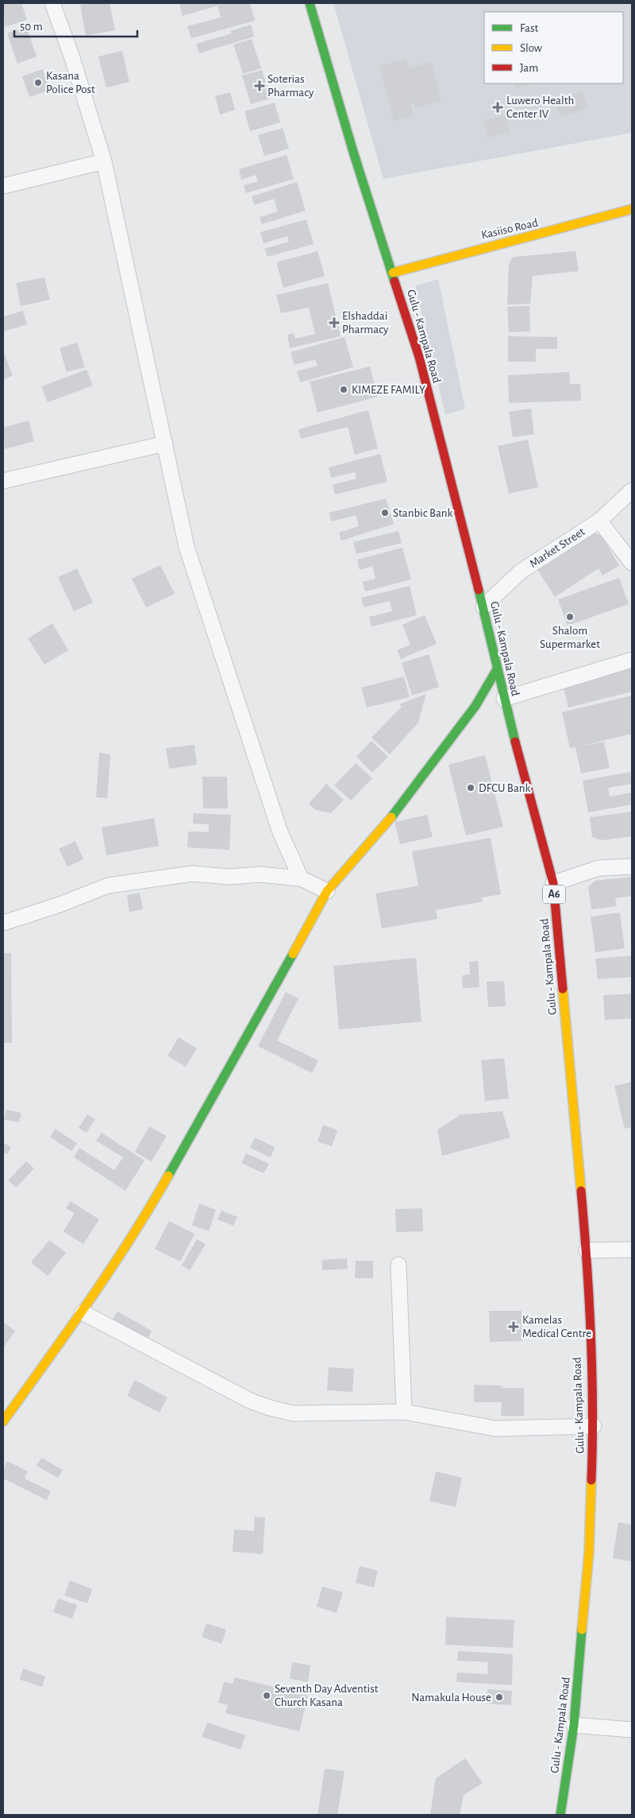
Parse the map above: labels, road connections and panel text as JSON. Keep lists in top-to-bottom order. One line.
{"streets":{"main road":["Kasiiso Road","Gulu - Kampala Road","A6"],"street":["Market Street"]},"crossings":[["Kasiiso Road","Gulu - Kampala Road"],["Gulu - Kampala Road","Market Street"]],"places":{"other":["Kasana Police Post","KIMEZE FAMILY","Stanbic Bank","Shalom Supermarket","DFCU Bank","Seventh Day Adventist Church Kasana","Namakula House"],"health":["Soterias Pharmacy","Luwero Health Center IV","Elshaddai Pharmacy","Kamelas Medical Centre"]},"legend":["Fast","Slow","Jam"],"scale_bar":"50 m"}
